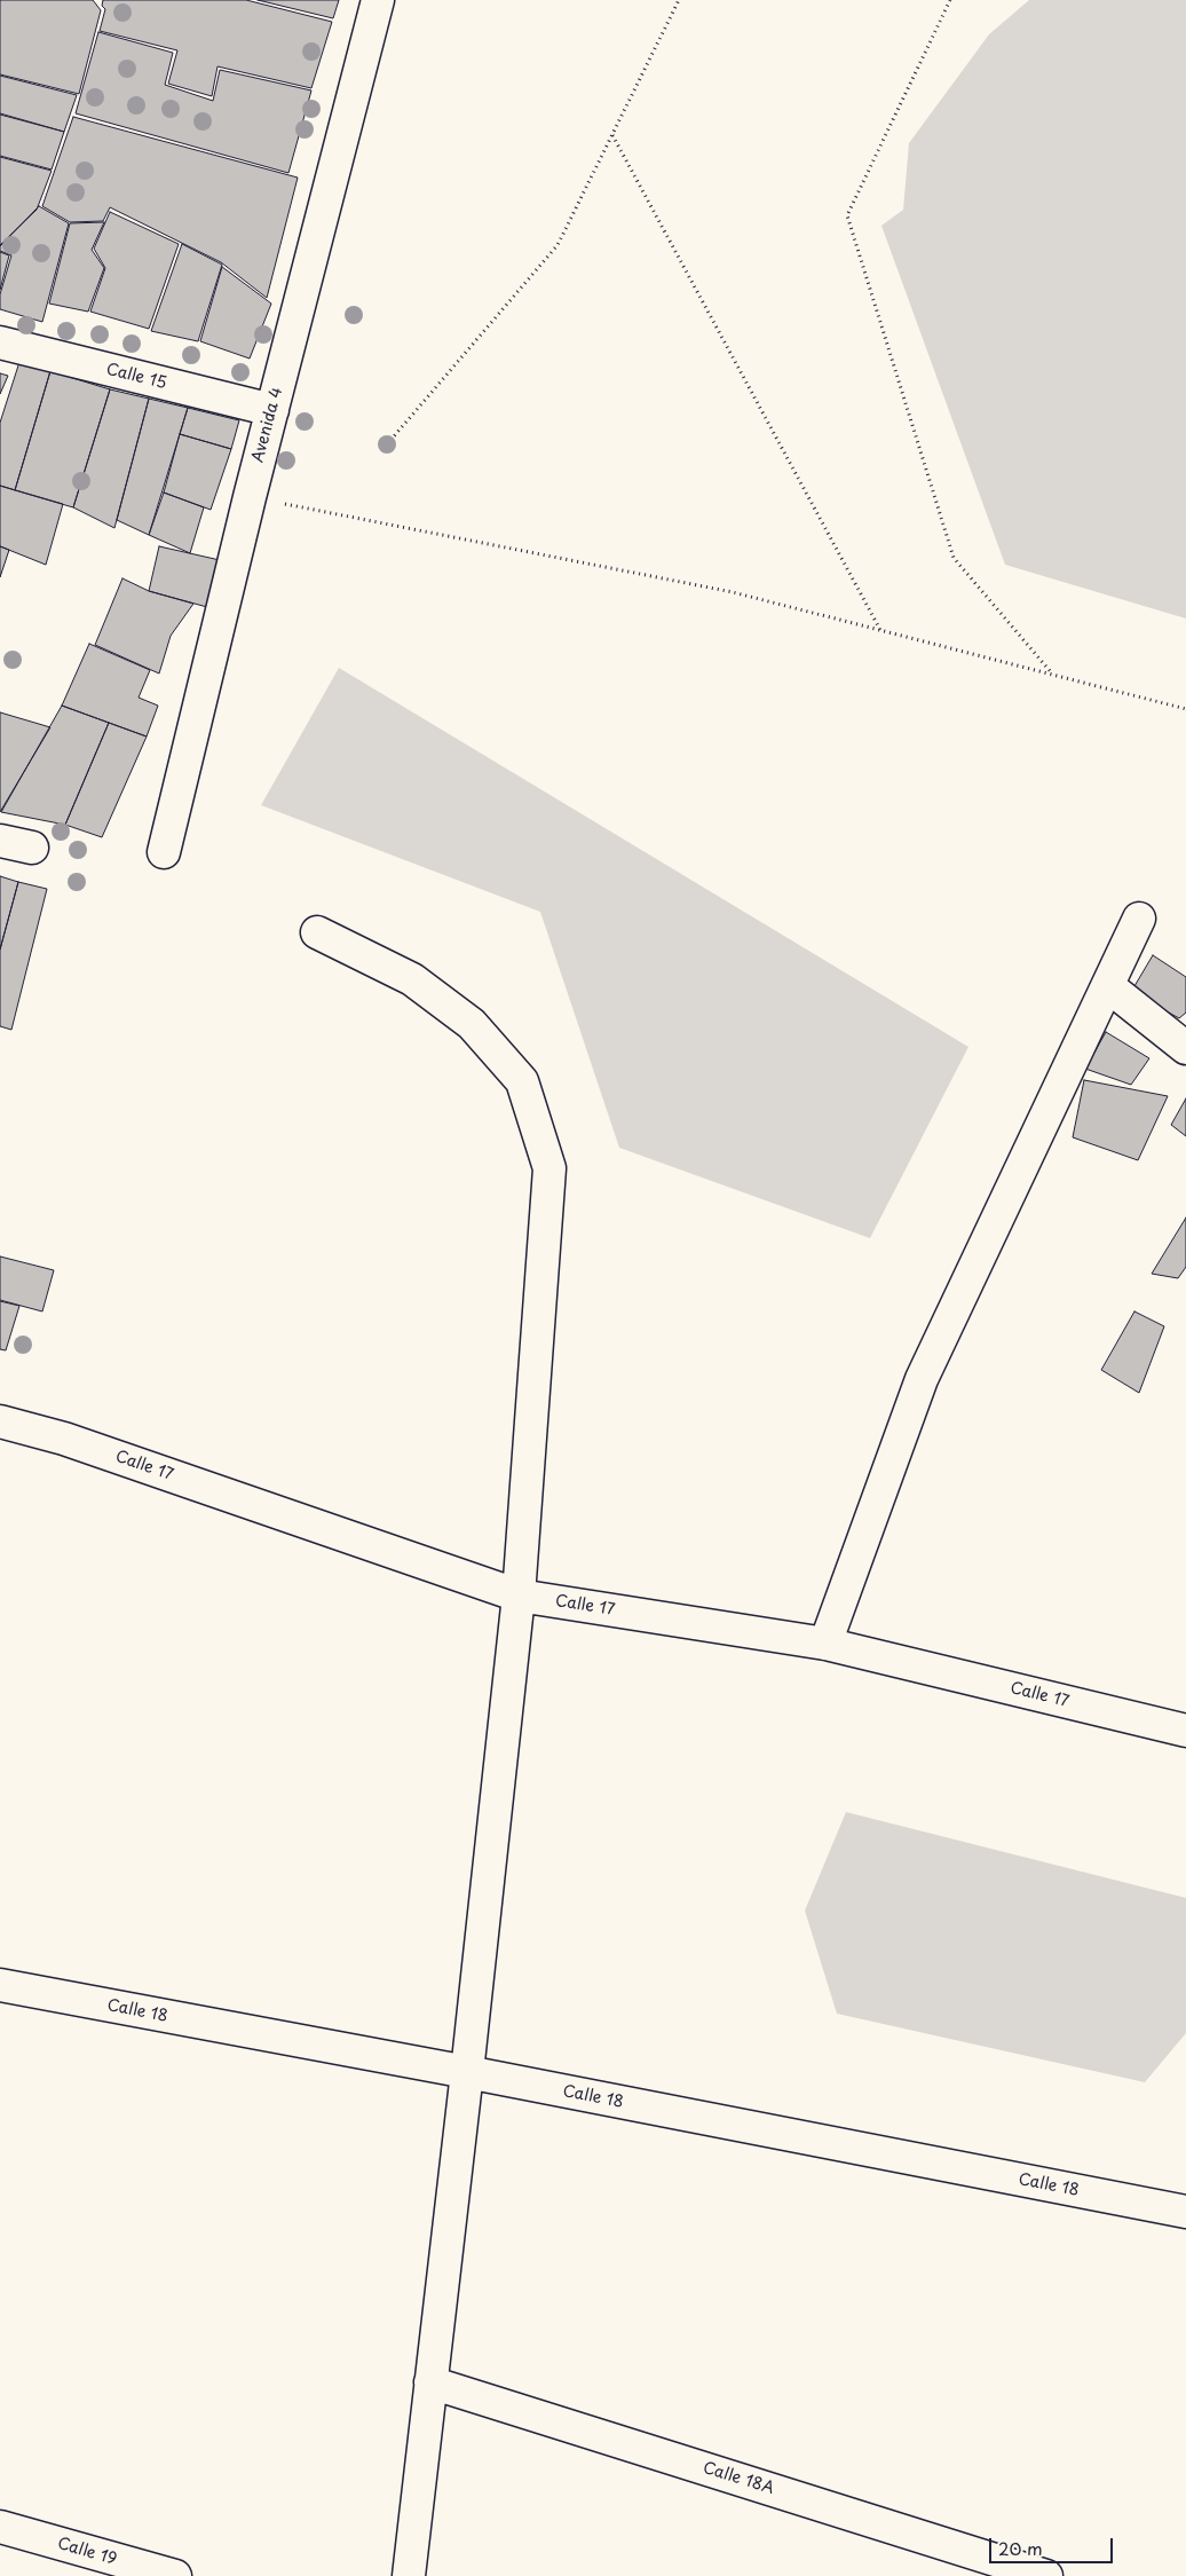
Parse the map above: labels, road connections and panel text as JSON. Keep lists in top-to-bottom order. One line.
{"streets":{"street":["Calle 15","Avenida 4","Calle 17","Calle 18","Calle 18A","Calle 19"]},"crossings":[["Calle 15","Avenida 4"]],"scale_bar":"20 m"}
